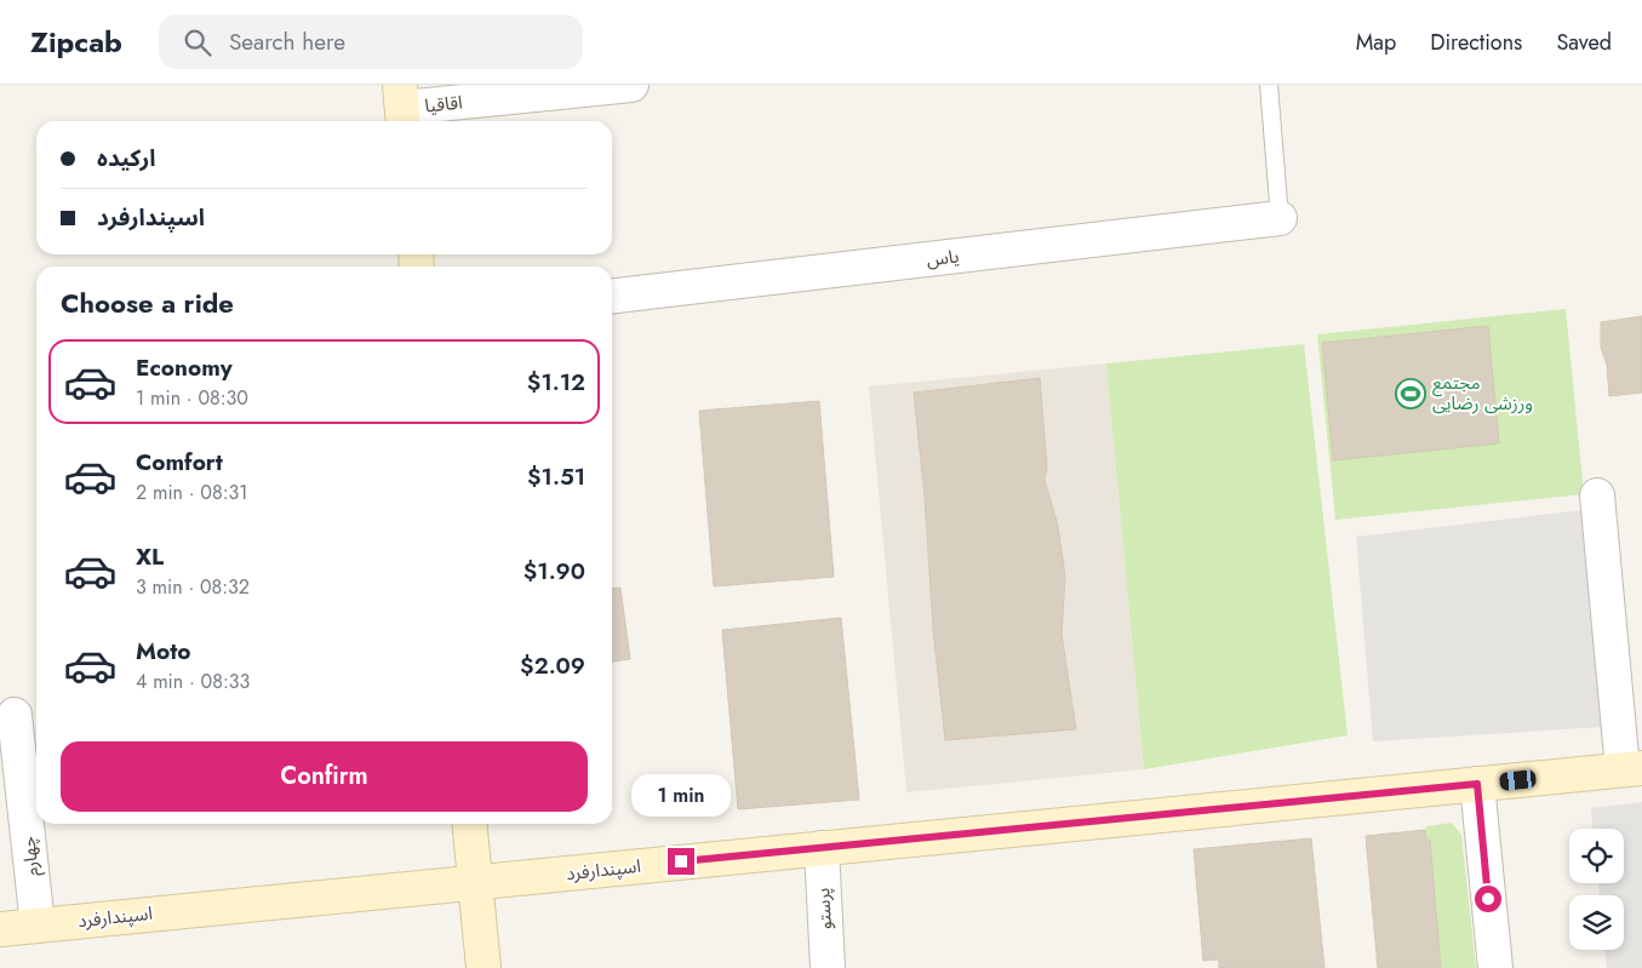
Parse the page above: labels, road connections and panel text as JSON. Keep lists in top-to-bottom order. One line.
{"streets":{"street":["اقاقیا","یاس","چهارم","اسپندارفرد","پرستو"]},"crossings":[["چهارم","اسپندارفرد"],["اسپندارفرد","پرستو"]],"places":{"sports":["مجتمع ورزشی رضایی"]},"page":{"header":"Zipcab","search":"Search here","nav":["Map","Directions","Saved"],"banner":["ارکیده","اسپندارفرد"],"heading":"Choose a ride","list":[{"name":"Economy","note":"1 min · 08:30","value":"$1.12"},{"name":"Comfort","note":"2 min · 08:31","value":"$1.51"},{"name":"XL","note":"3 min · 08:32","value":"$1.90"},{"name":"Moto","note":"4 min · 08:33","value":"$2.09"}],"buttons":"Confirm","bubble":"1 min"}}
